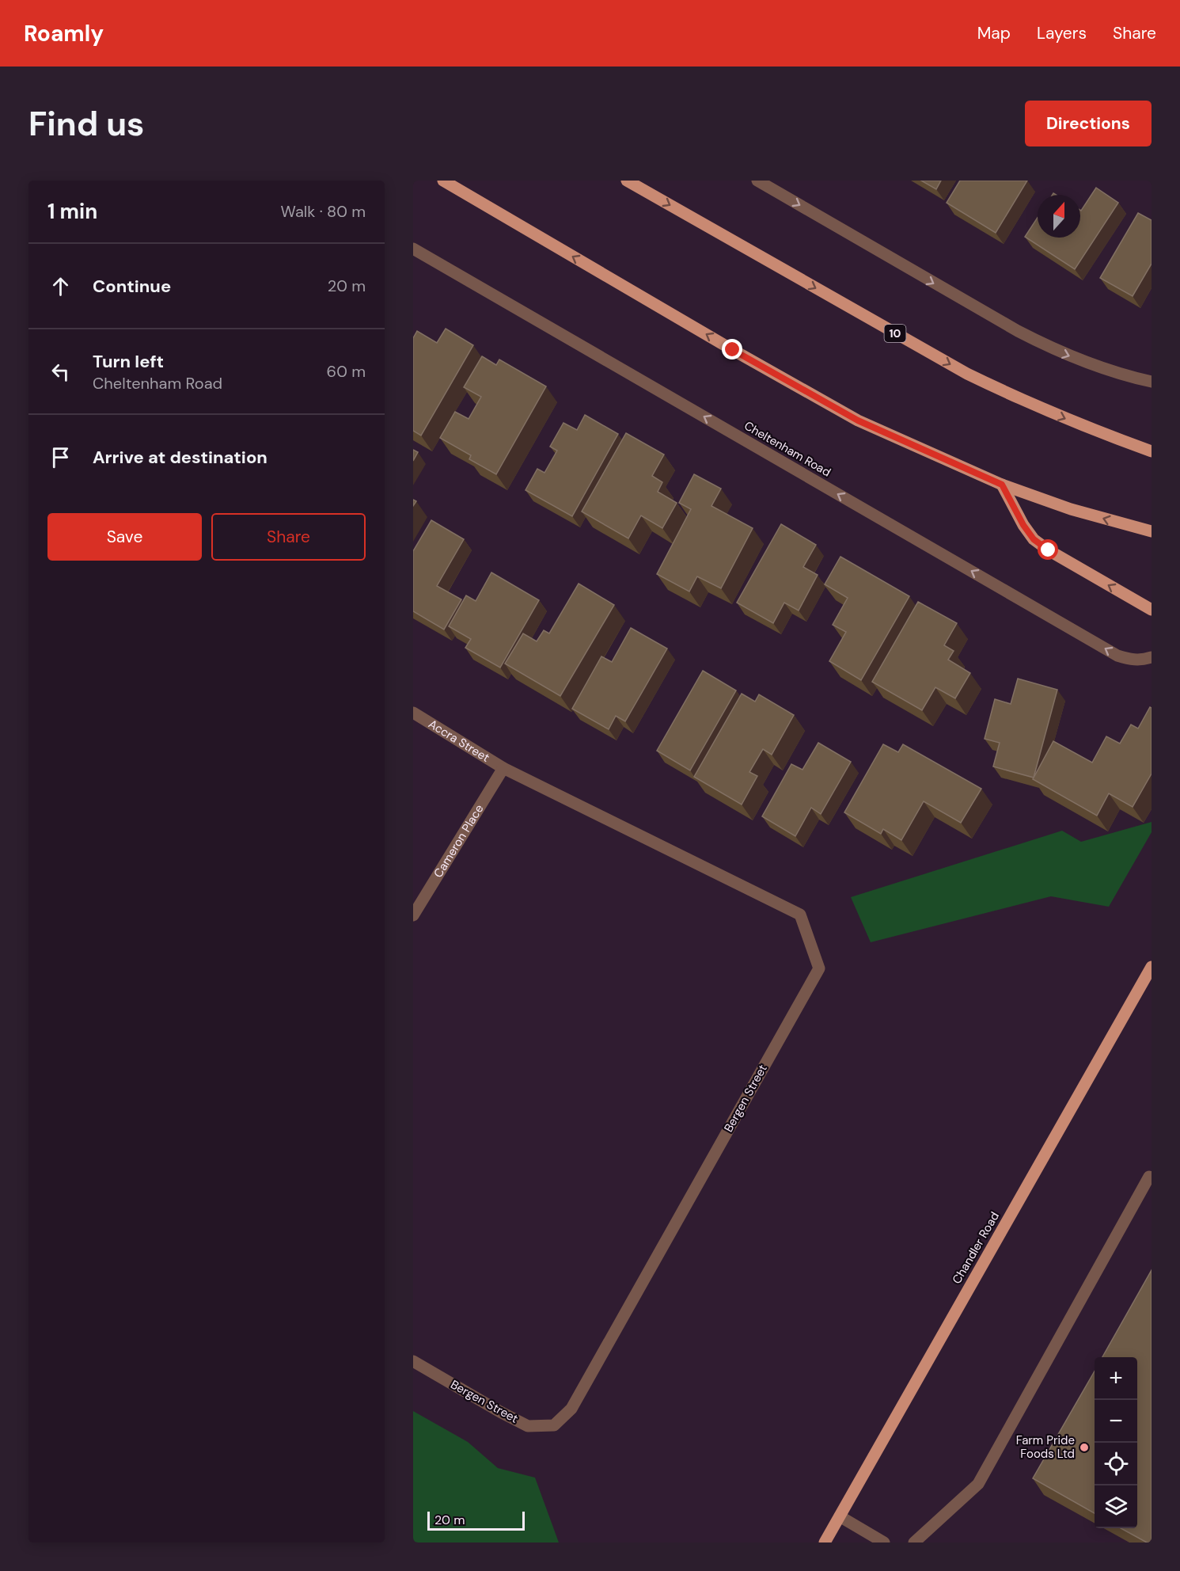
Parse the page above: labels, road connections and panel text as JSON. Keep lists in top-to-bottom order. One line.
{"streets":{"main road":["10","Chandler Road"],"street":["Cheltenham Road","Accra Street","Cameron Place","Bergen Street"]},"crossings":[["Accra Street","Cameron Place"],["Accra Street","Bergen Street"],["Cameron Place","Bergen Street"]],"one_way":["Cheltenham Road"],"places":["Farm Pride Foods Ltd"],"scale_bar":"20 m","north":"top","page":{"header":"Roamly","nav":["Map","Layers","Share"],"buttons":["Directions",["Save","Share"]],"title":"Find us","heading":["1 min","Walk · 80 m"],"list":[["Continue","20 m"],["Turn left","Cheltenham Road","60 m"],"Arrive at destination"],"map_buttons":["+","−"],"scale":"20 m"}}
